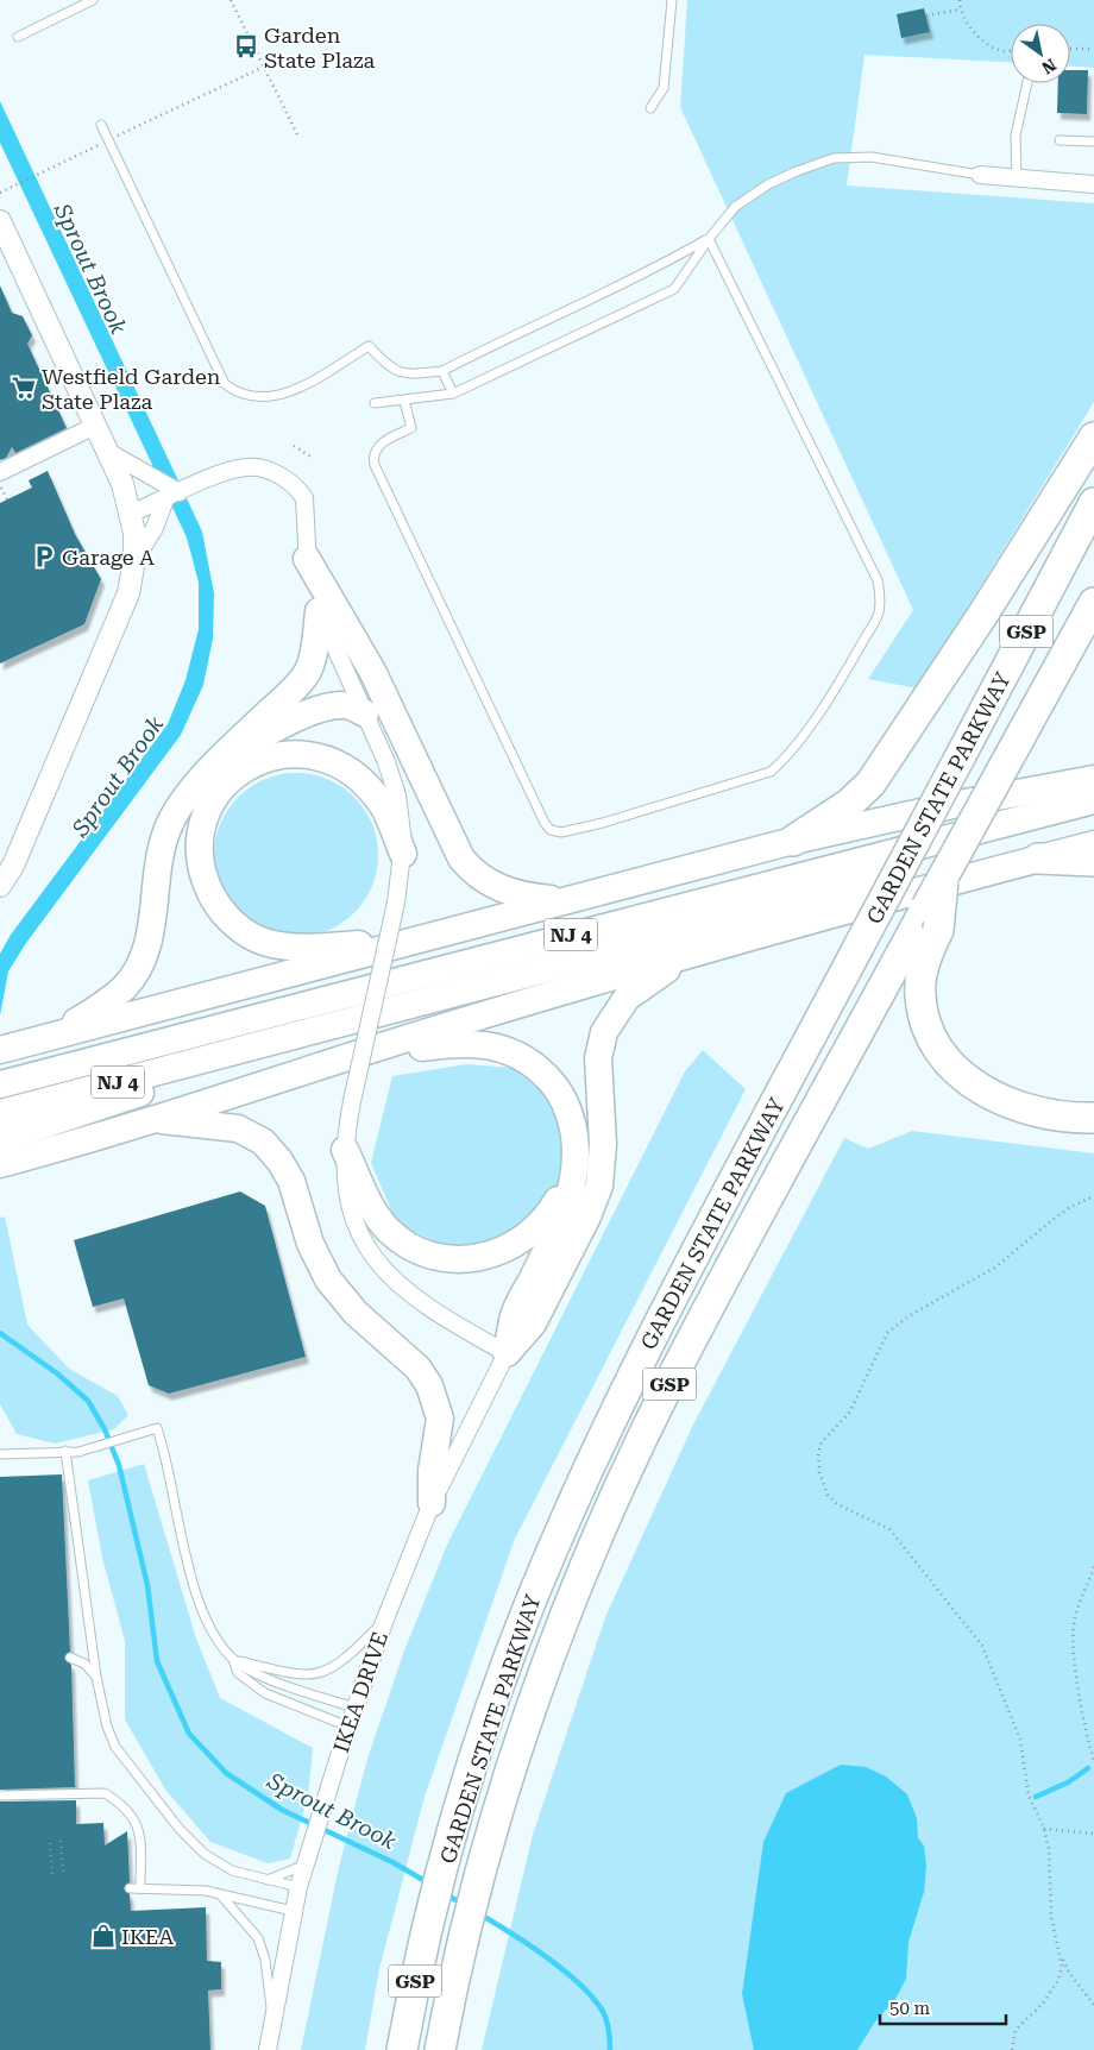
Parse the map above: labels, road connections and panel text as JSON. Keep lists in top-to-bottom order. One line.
{"streets":{"highway":["GSP","GARDEN STATE PARKWAY","NJ 4"],"street":["IKEA DRIVE"]},"water":["Sprout Brook"],"places":{"bus stop":["Garden State Plaza"],"supermarket":["Westfield Garden State Plaza"],"parking":["Garage A"],"shop":["IKEA"]},"scale_bar":"50 m","north":"bottom right"}
